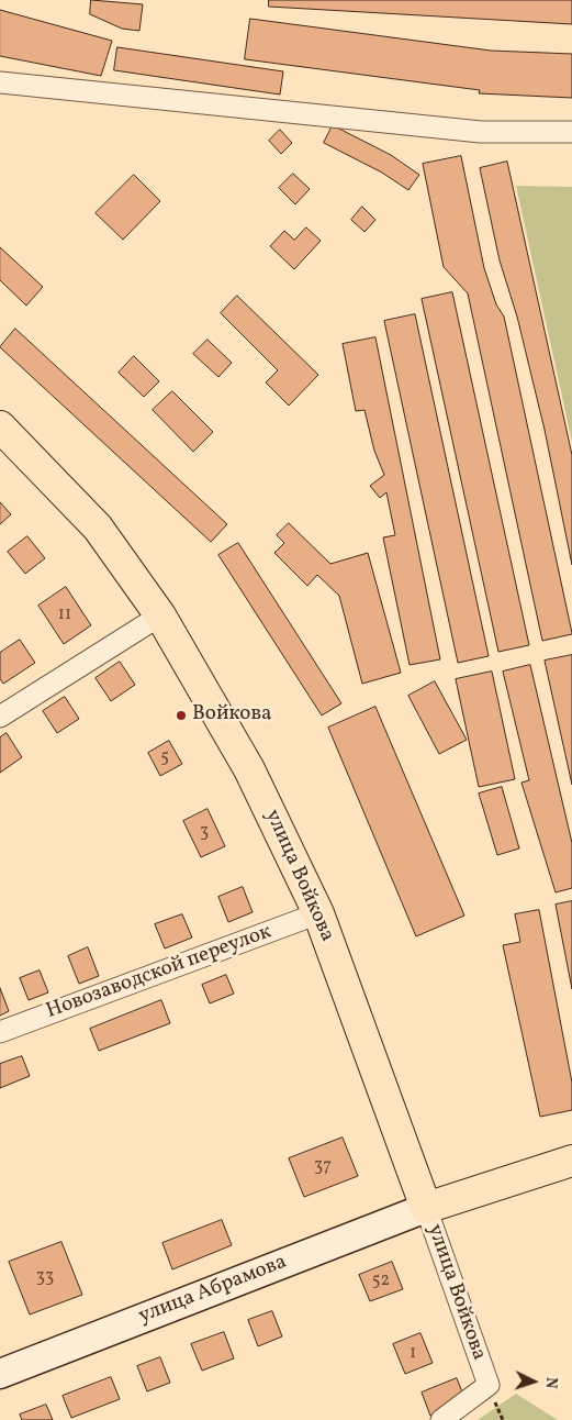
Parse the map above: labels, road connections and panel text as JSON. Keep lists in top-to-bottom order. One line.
{"streets":{"main road":["улица Войкова"],"street":["Новозаводской переулок","улица Абрамова"]},"crossings":[["улица Войкова","Новозаводской переулок"],["улица Войкова","улица Абрамова"]],"places":["Войкова"],"house_numbers":["11","5","3","37","33","52","1"],"north":"right"}
